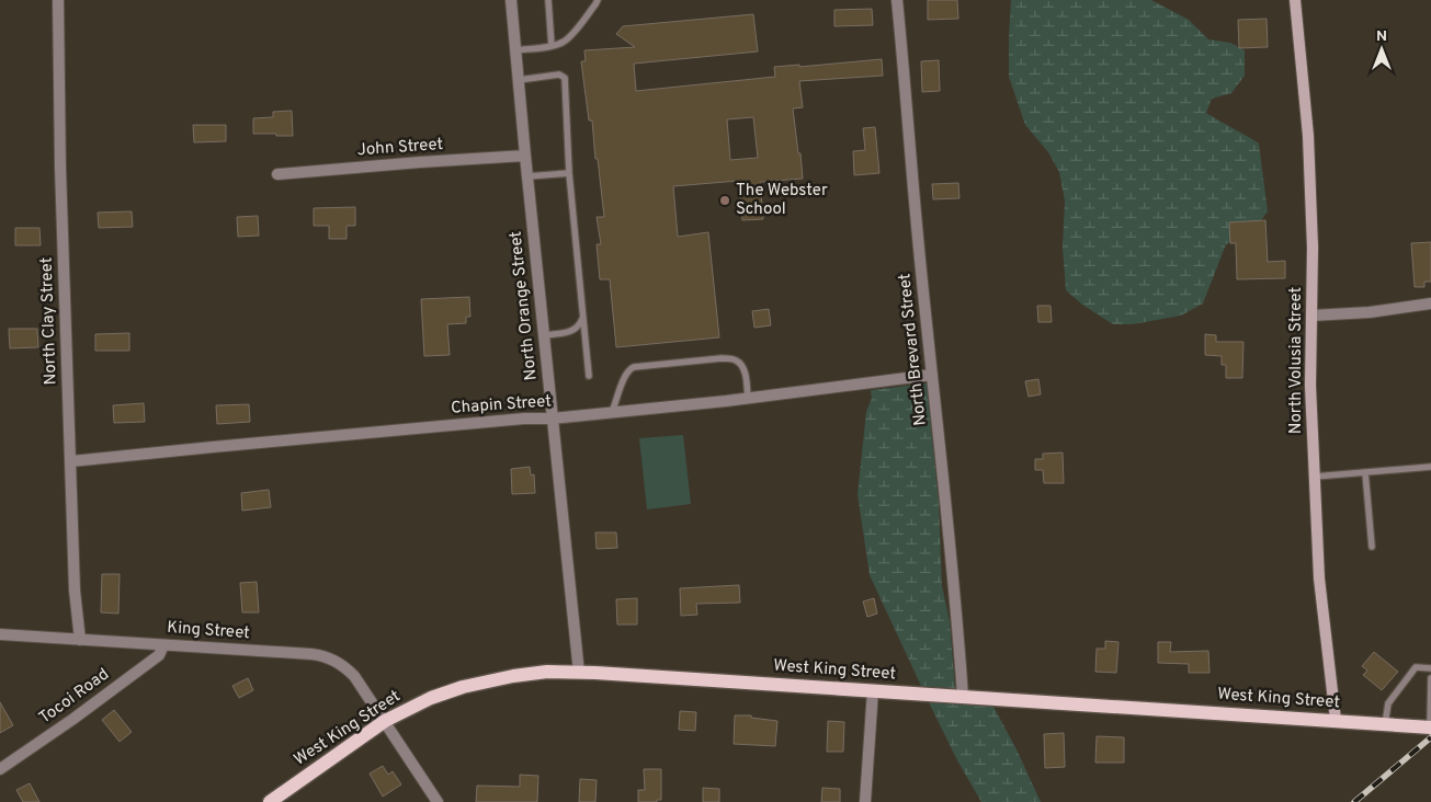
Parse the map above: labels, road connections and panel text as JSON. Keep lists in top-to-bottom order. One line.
{"streets":{"main road":["North Volusia Street","West King Street"],"street":["John Street","North Orange Street","North Clay Street","North Brevard Street","Chapin Street","King Street","Tocoi Road"]},"crossings":[["John Street","North Orange Street"],["North Orange Street","Chapin Street"],["North Orange Street","West King Street"],["North Clay Street","Chapin Street"],["North Clay Street","King Street"],["North Brevard Street","Chapin Street"],["North Brevard Street","West King Street"],["North Volusia Street","West King Street"],["King Street","West King Street"],["King Street","Tocoi Road"]],"places":["The Webster School"],"north":"top"}
